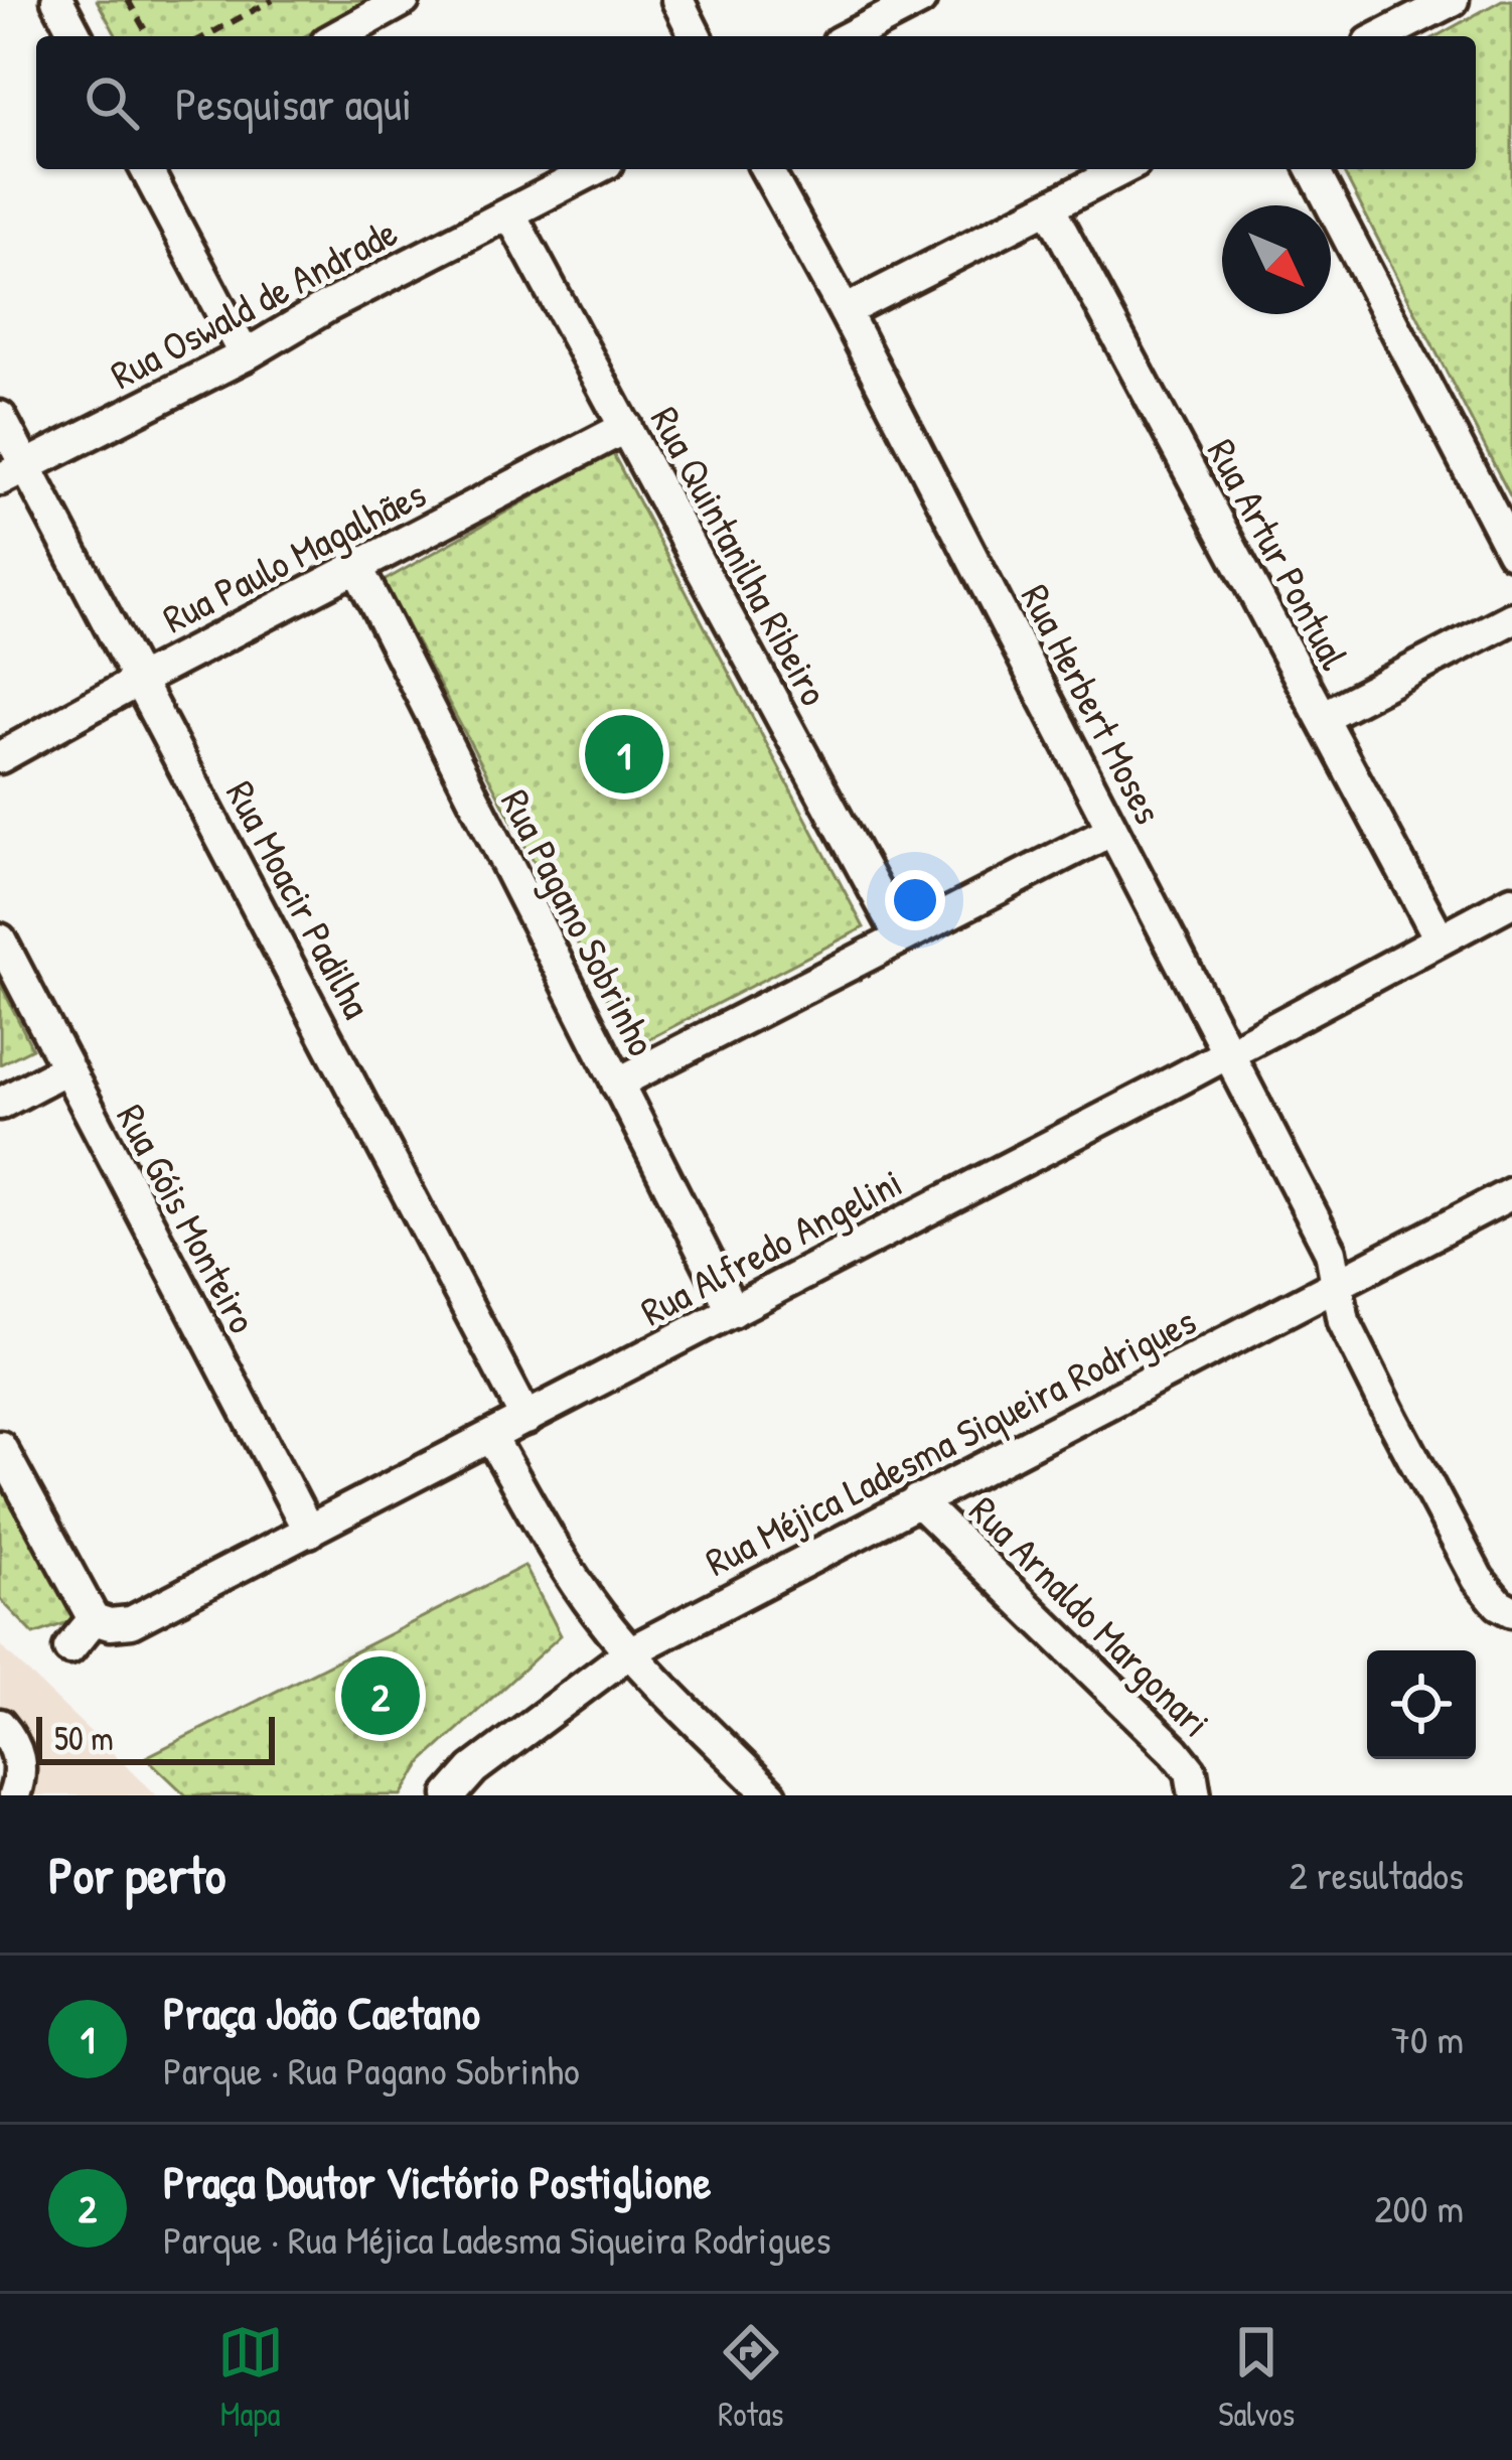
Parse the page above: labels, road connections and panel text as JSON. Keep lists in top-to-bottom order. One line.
{"streets":{"street":["Rua Oswald de Andrade","Rua Artur Pontual","Rua Paulo Magalhães","Rua Quintanilha Ribeiro","Rua Herbert Moses","Rua Moacir Padilha","Rua Pagano Sobrinho","Rua Góis Monteiro","Rua Alfredo Angelini","Rua Méjica Ladesma Siqueira Rodrigues","Rua Arnaldo Margonari"]},"crossings":[["Rua Oswald de Andrade","Rua Quintanilha Ribeiro"],["Rua Oswald de Andrade","Rua Moacir Padilha"],["Rua Artur Pontual","Rua Alfredo Angelini"],["Rua Paulo Magalhães","Rua Quintanilha Ribeiro"],["Rua Paulo Magalhães","Rua Moacir Padilha"],["Rua Paulo Magalhães","Rua Pagano Sobrinho"],["Rua Herbert Moses","Rua Alfredo Angelini"],["Rua Herbert Moses","Rua Méjica Ladesma Siqueira Rodrigues"],["Rua Moacir Padilha","Rua Alfredo Angelini"],["Rua Pagano Sobrinho","Rua Alfredo Angelini"],["Rua Góis Monteiro","Rua Alfredo Angelini"],["Rua Méjica Ladesma Siqueira Rodrigues","Rua Arnaldo Margonari"]],"scale_bar":"50 m","north":"bottom right","page":{"search":"Pesquisar aqui","pins":["1","2"],"scale":"50 m","heading":["Por perto","2 resultados"],"list":[{"mark":"1","name":"Praça João Caetano","note":"Parque · Rua Pagano Sobrinho","value":"70 m"},{"mark":"2","name":"Praça Doutor Victório Postiglione","note":"Parque · Rua Méjica Ladesma Siqueira Rodrigues","value":"200 m"}],"nav":["Mapa","Rotas","Salvos"]}}
